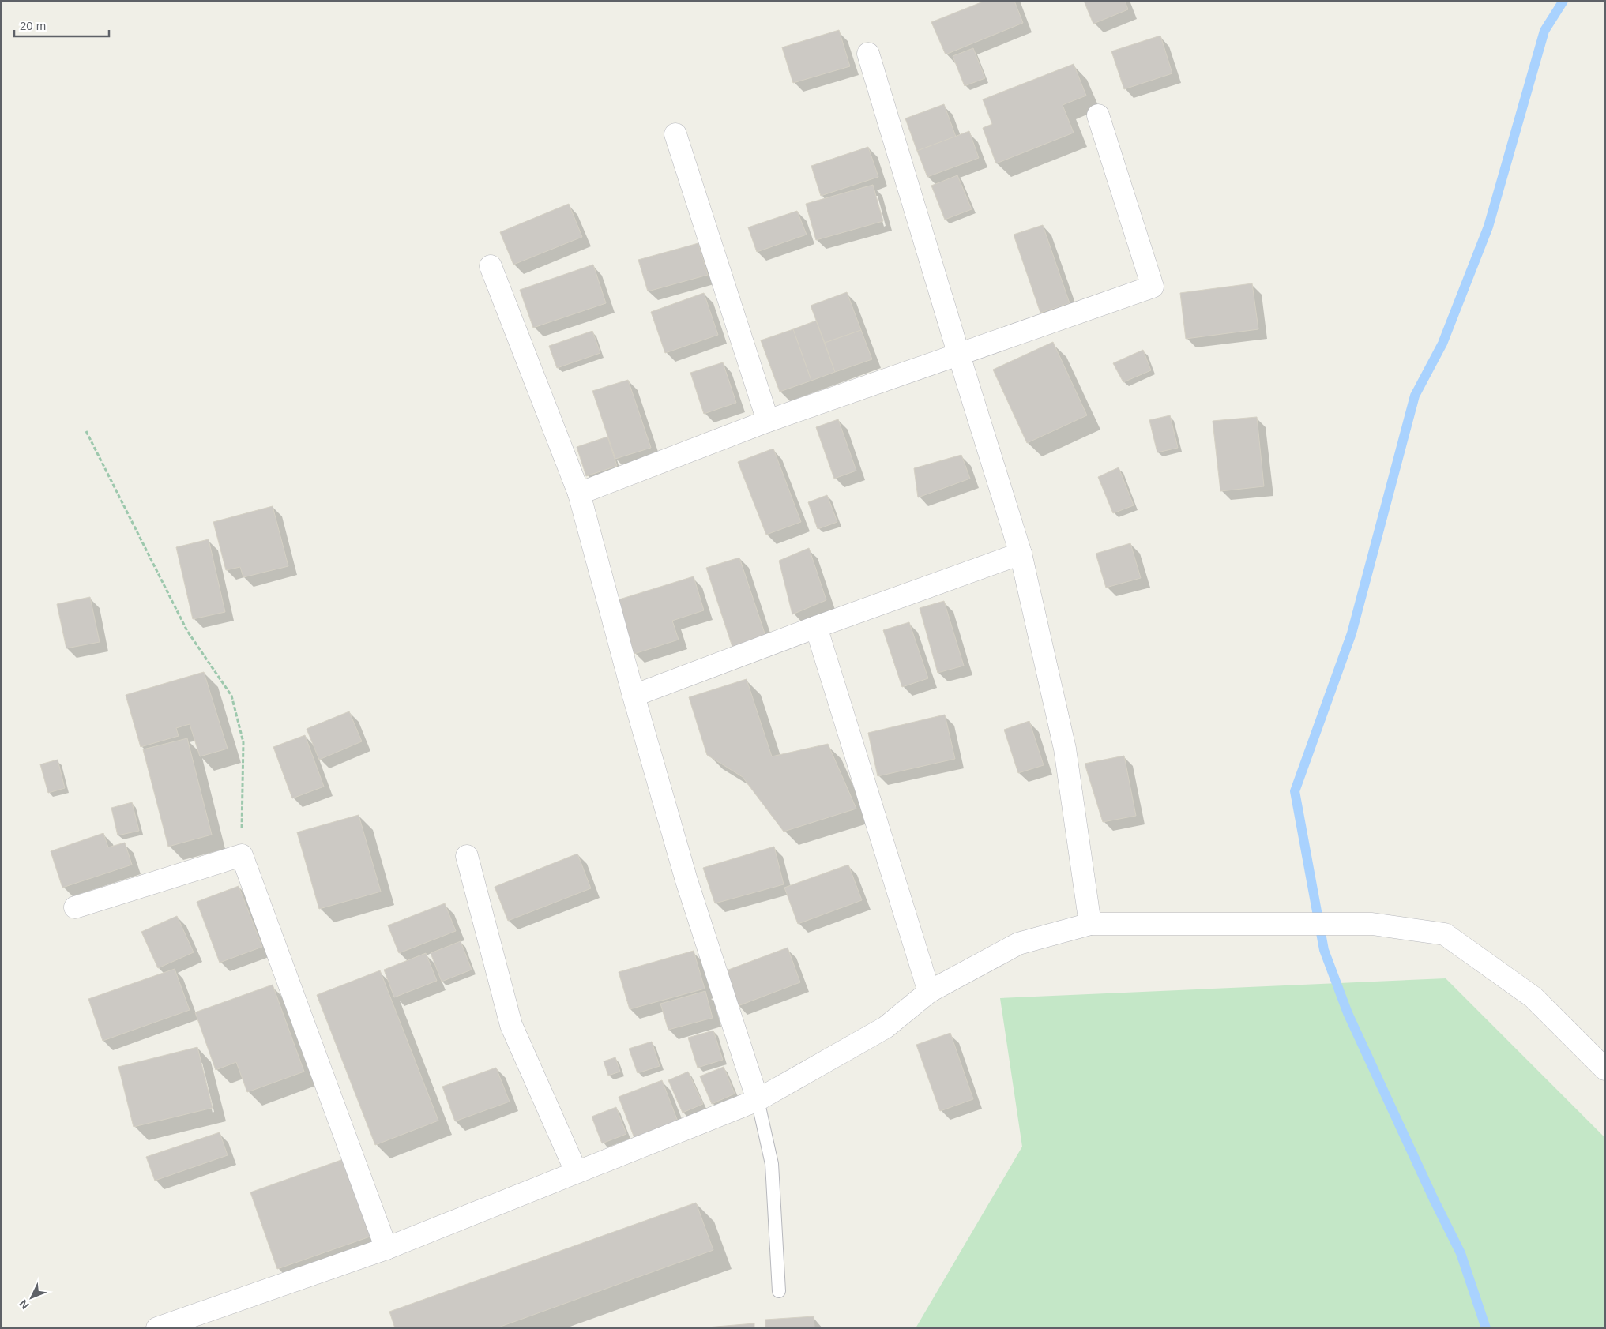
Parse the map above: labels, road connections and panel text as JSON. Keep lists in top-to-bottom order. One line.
{"scale_bar":"20 m","north":"bottom left"}
